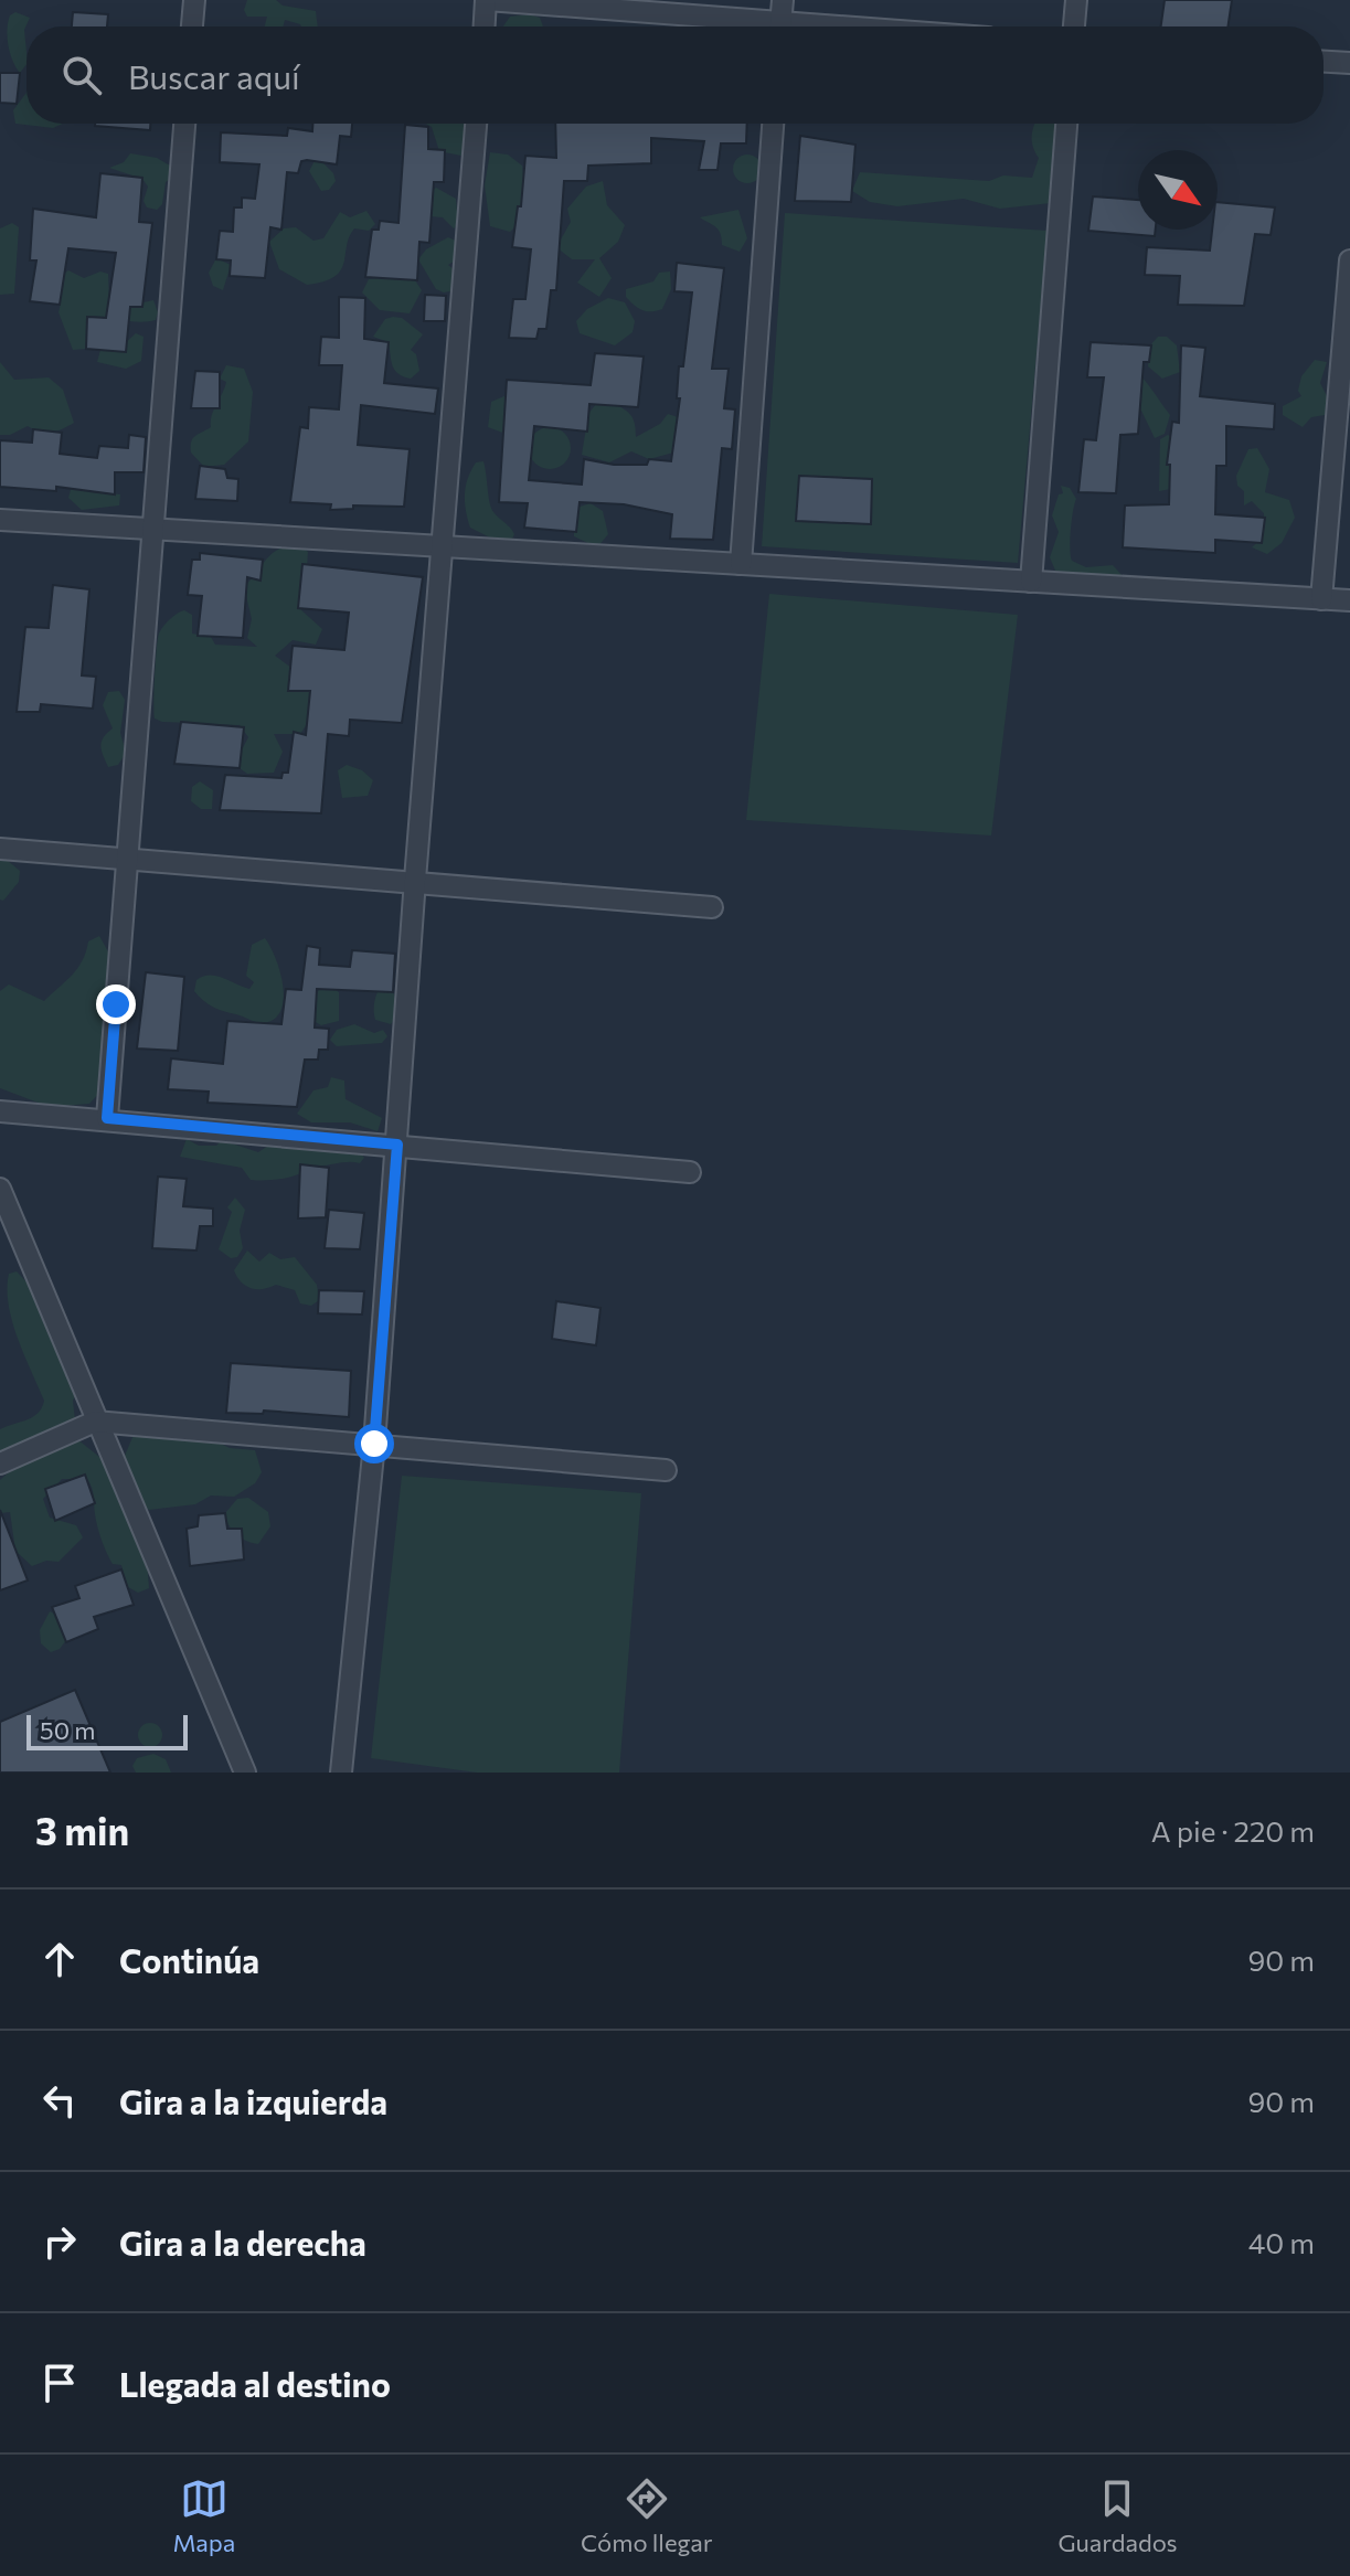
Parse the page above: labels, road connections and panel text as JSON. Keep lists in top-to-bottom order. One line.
{"scale_bar":"50 m","north":"bottom right","page":{"search":"Buscar aquí","scale":"50 m","heading":["3 min","A pie · 220 m"],"list":[["Continúa","90 m"],["Gira a la izquierda","90 m"],["Gira a la derecha","40 m"],"Llegada al destino"],"nav":["Mapa","Cómo llegar","Guardados"]}}
